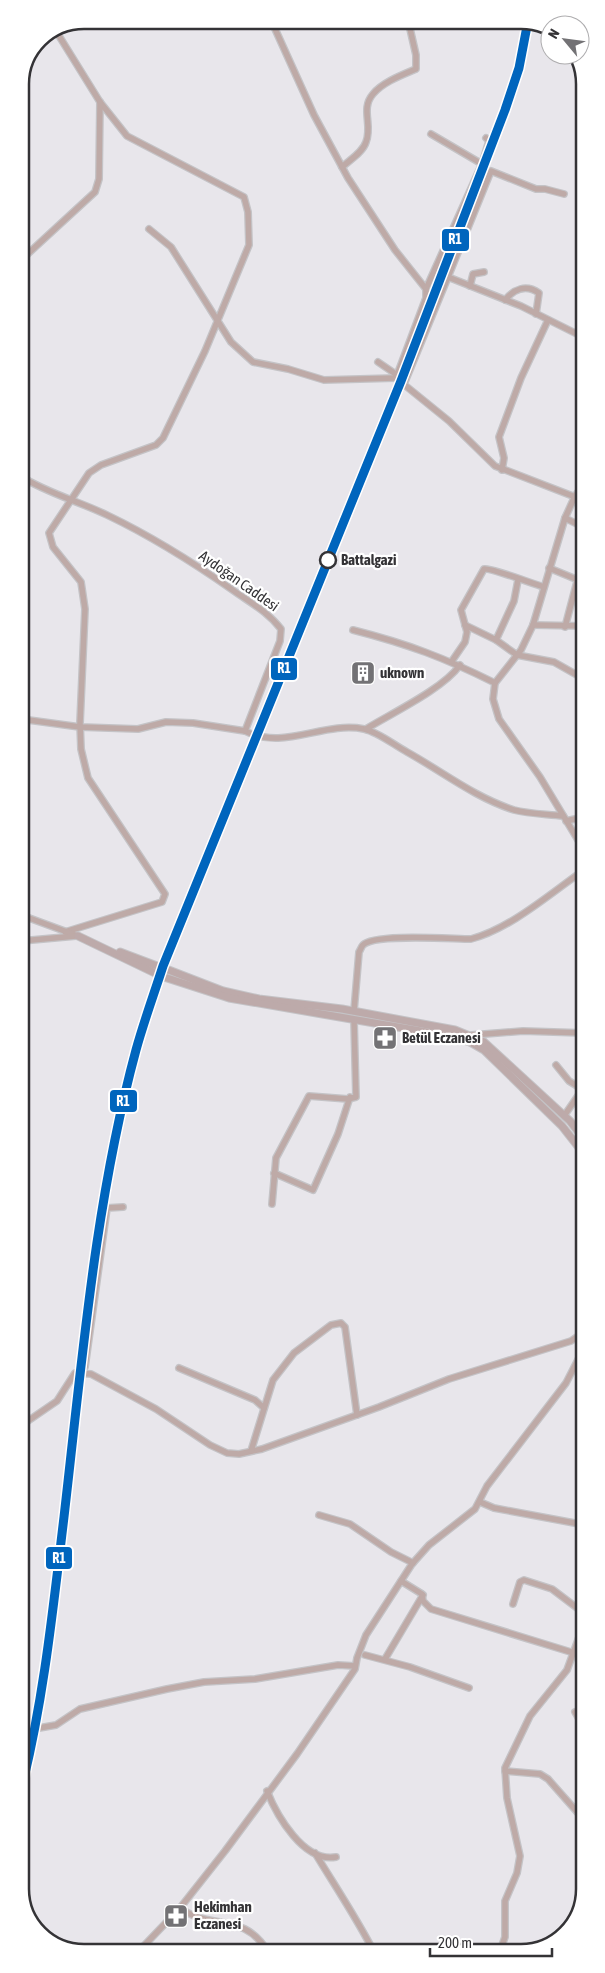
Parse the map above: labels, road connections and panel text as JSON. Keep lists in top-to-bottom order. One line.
{"streets":{"street":["Aydoğan Caddesi"]},"places":{"other":["Battalgazi"],"building":["uknown"],"pharmacy":["Betül Eczanesi","Hekimhan Eczanesi"]},"lines":["transit line R1"],"scale_bar":"200 m","north":"top left"}
